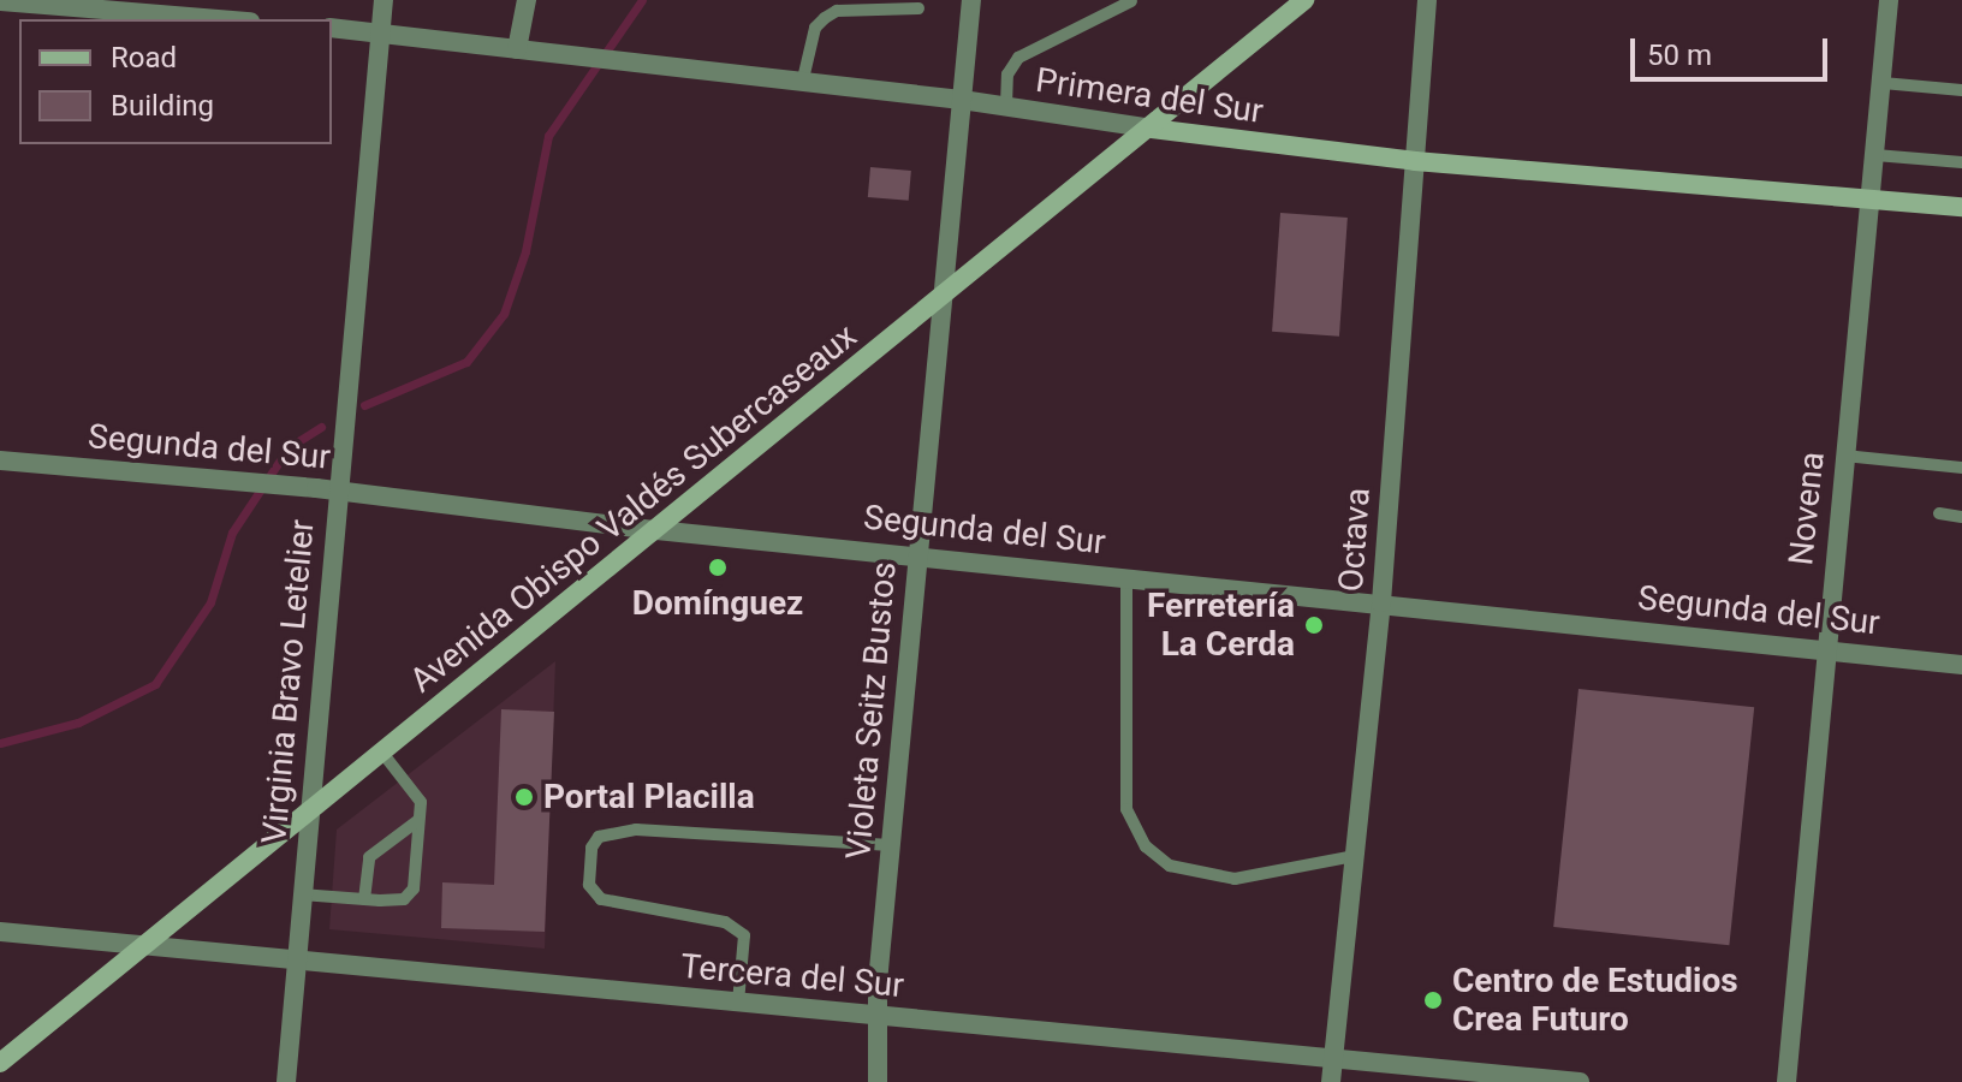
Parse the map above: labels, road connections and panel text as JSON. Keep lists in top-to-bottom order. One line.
{"streets":{"main road":["Primera del Sur","Avenida Obispo Valdés Subercaseaux"],"street":["Segunda del Sur","Novena","Octava","Virginia Bravo Letelier","Violeta Seitz Bustos","Tercera del Sur"]},"crossings":[["Primera del Sur","Avenida Obispo Valdés Subercaseaux"],["Primera del Sur","Novena"],["Primera del Sur","Octava"],["Primera del Sur","Virginia Bravo Letelier"],["Primera del Sur","Violeta Seitz Bustos"],["Segunda del Sur","Avenida Obispo Valdés Subercaseaux"],["Segunda del Sur","Novena"],["Segunda del Sur","Octava"],["Segunda del Sur","Virginia Bravo Letelier"],["Segunda del Sur","Violeta Seitz Bustos"],["Avenida Obispo Valdés Subercaseaux","Virginia Bravo Letelier"],["Avenida Obispo Valdés Subercaseaux","Violeta Seitz Bustos"],["Avenida Obispo Valdés Subercaseaux","Tercera del Sur"],["Octava","Tercera del Sur"],["Virginia Bravo Letelier","Tercera del Sur"],["Violeta Seitz Bustos","Tercera del Sur"]],"places":["Domínguez","Ferretería La Cerda","Portal Placilla","Centro de Estudios Crea Futuro"],"legend":["Road","Building"],"scale_bar":"50 m"}
